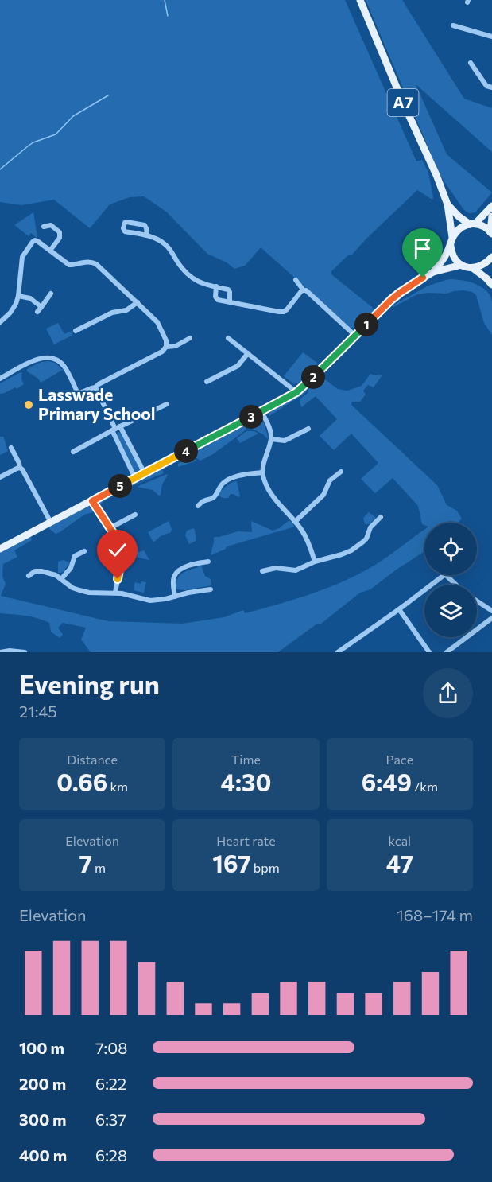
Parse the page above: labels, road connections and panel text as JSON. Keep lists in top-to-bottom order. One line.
{"streets":{"main road":["A7"]},"places":["Lasswade Primary School"],"page":{"pins":["1","2","3","4","5"],"heading":["Evening run","21:45"],"stats":[["Distance","0.66 km"],["Time","4:30"],["Pace","6:49 /km"],["Elevation","7 m"],["Heart rate","167 bpm"],["kcal","47"]],"chart":["Elevation","168–174 m"],"list":[{"name":"100 m","note":"7:08"},{"name":"200 m","note":"6:22"},{"name":"300 m","note":"6:37"},{"name":"400 m","note":"6:28"}]}}
